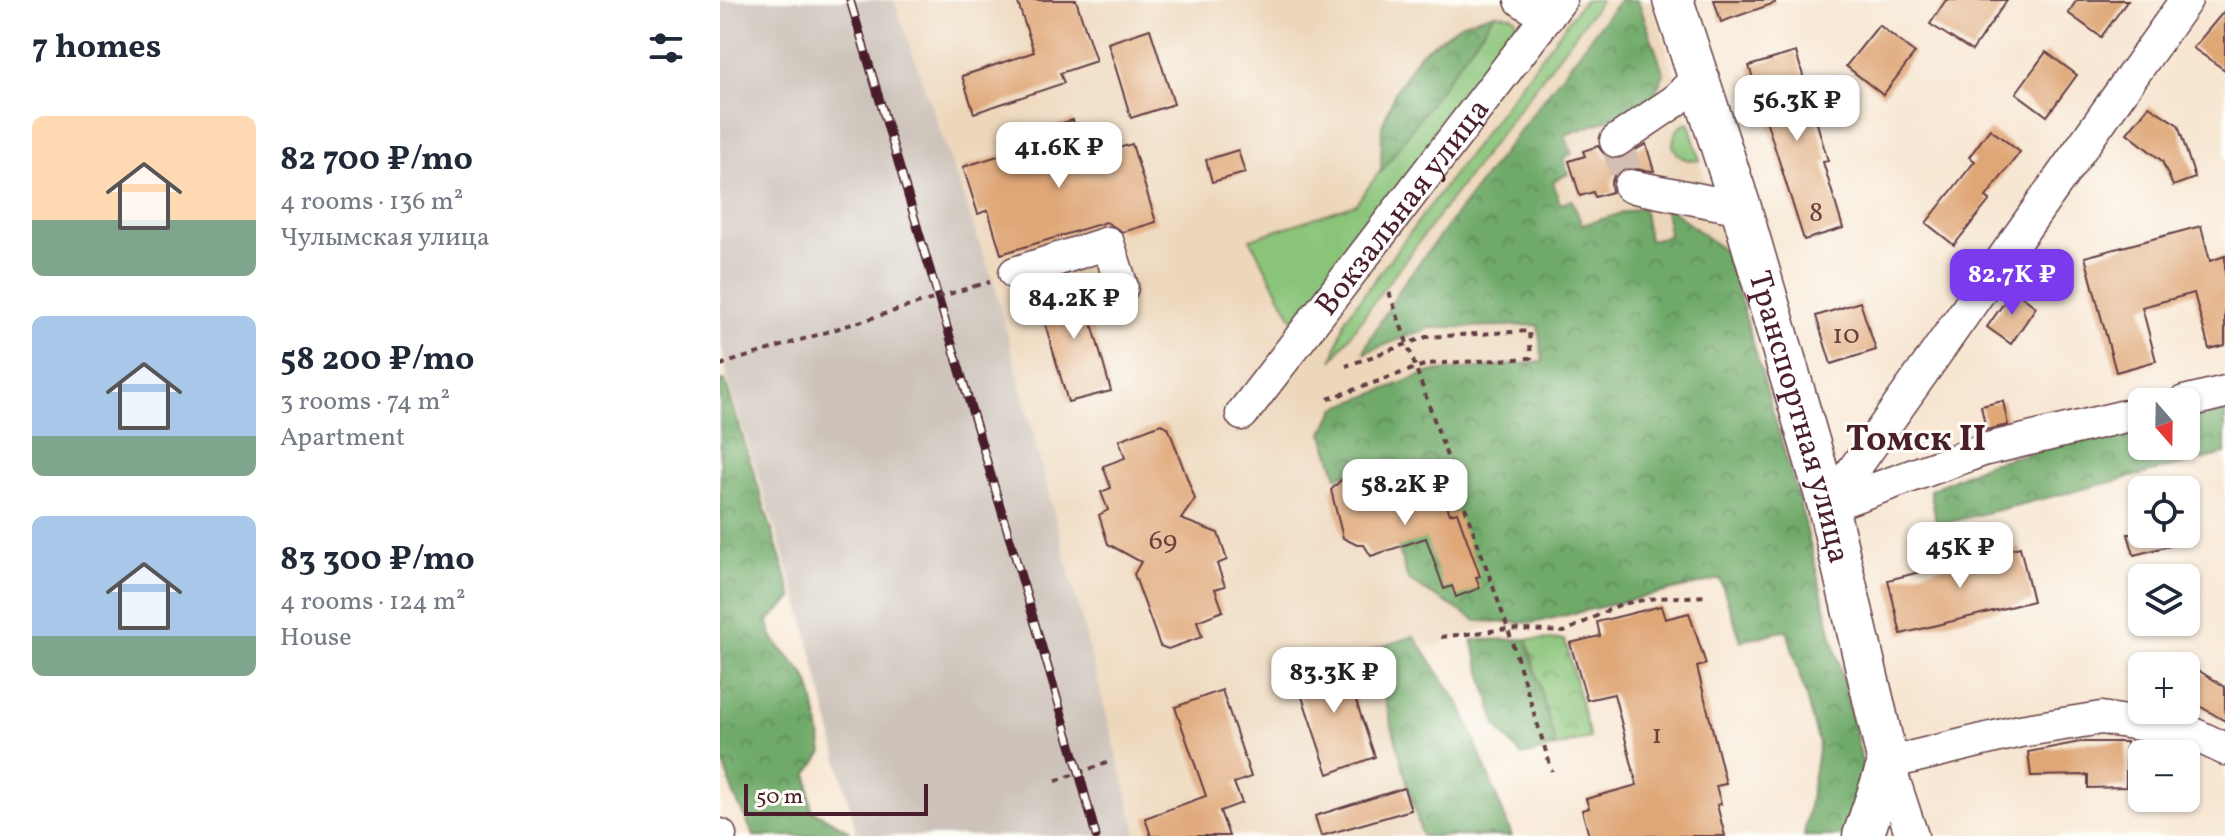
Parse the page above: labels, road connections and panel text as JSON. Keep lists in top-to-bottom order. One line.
{"streets":{"main road":["Транспортная улица"],"street":["Вокзальная улица"]},"districts":["Томск II"],"house_numbers":["8","10","69","1"],"scale_bar":"50 m","north":"bottom","page":{"heading":"7 homes","price":["56.3K ₽","41.6K ₽","82.7K ₽","84.2K ₽","58.2K ₽","45K ₽","83.3K ₽"],"list":[{"name":"82 700 ₽/mo","note":"4 rooms · 136 m² · Чулымская улица"},{"name":"58 200 ₽/mo","note":"3 rooms · 74 m² · Apartment"},{"name":"83 300 ₽/mo","note":"4 rooms · 124 m² · House"}],"map_buttons":["+","−"],"scale":"50 m"}}
